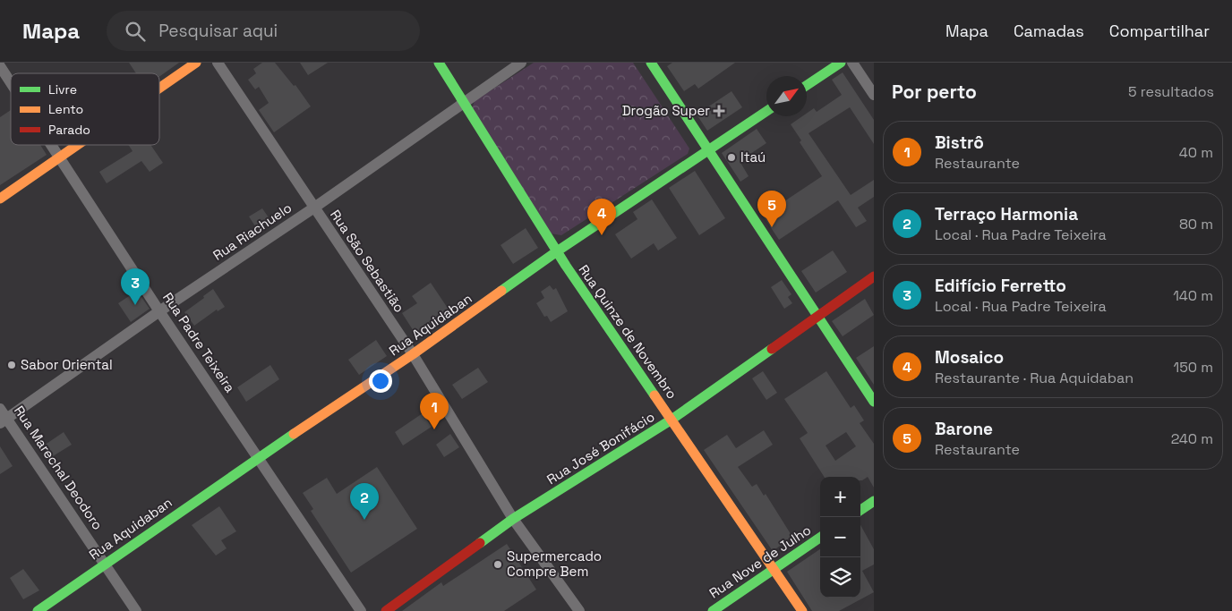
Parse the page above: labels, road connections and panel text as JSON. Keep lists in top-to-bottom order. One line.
{"streets":{"main road":["Rua Aquidaban","Rua Quinze de Novembro","Rua José Bonifácio","Rua Nove de Julho"],"street":["Rua Riachuelo","Rua São Sebastião","Rua Padre Teixeira","Rua Marechal Deodoro"]},"crossings":[["Rua Riachuelo","Rua São Sebastião"],["Rua Riachuelo","Rua Quinze de Novembro"],["Rua Riachuelo","Rua Padre Teixeira"],["Rua Riachuelo","Rua Marechal Deodoro"],["Rua São Sebastião","Rua Aquidaban"],["Rua São Sebastião","Rua José Bonifácio"],["Rua Aquidaban","Rua Quinze de Novembro"],["Rua Aquidaban","Rua Padre Teixeira"],["Rua Aquidaban","Rua Marechal Deodoro"],["Rua Quinze de Novembro","Rua José Bonifácio"],["Rua Quinze de Novembro","Rua Nove de Julho"]],"places":{"health":["Drogão Super"],"other":["Itaú","Sabor Oriental","Supermercado Compre Bem"]},"legend":["Livre","Lento","Parado"],"north":"top right","page":{"header":"Mapa","search":"Pesquisar aqui","nav":["Mapa","Camadas","Compartilhar"],"heading":["Por perto","5 resultados"],"list":[{"mark":"1","name":"Bistrô","note":"Restaurante","value":"40 m"},{"mark":"2","name":"Terraço Harmonia","note":"Local · Rua Padre Teixeira","value":"80 m"},{"mark":"3","name":"Edifício Ferretto","note":"Local · Rua Padre Teixeira","value":"140 m"},{"mark":"4","name":"Mosaico","note":"Restaurante · Rua Aquidaban","value":"150 m"},{"mark":"5","name":"Barone","note":"Restaurante","value":"240 m"}],"pins":["5","4","3","1","2"],"map_buttons":["+","−"]}}
